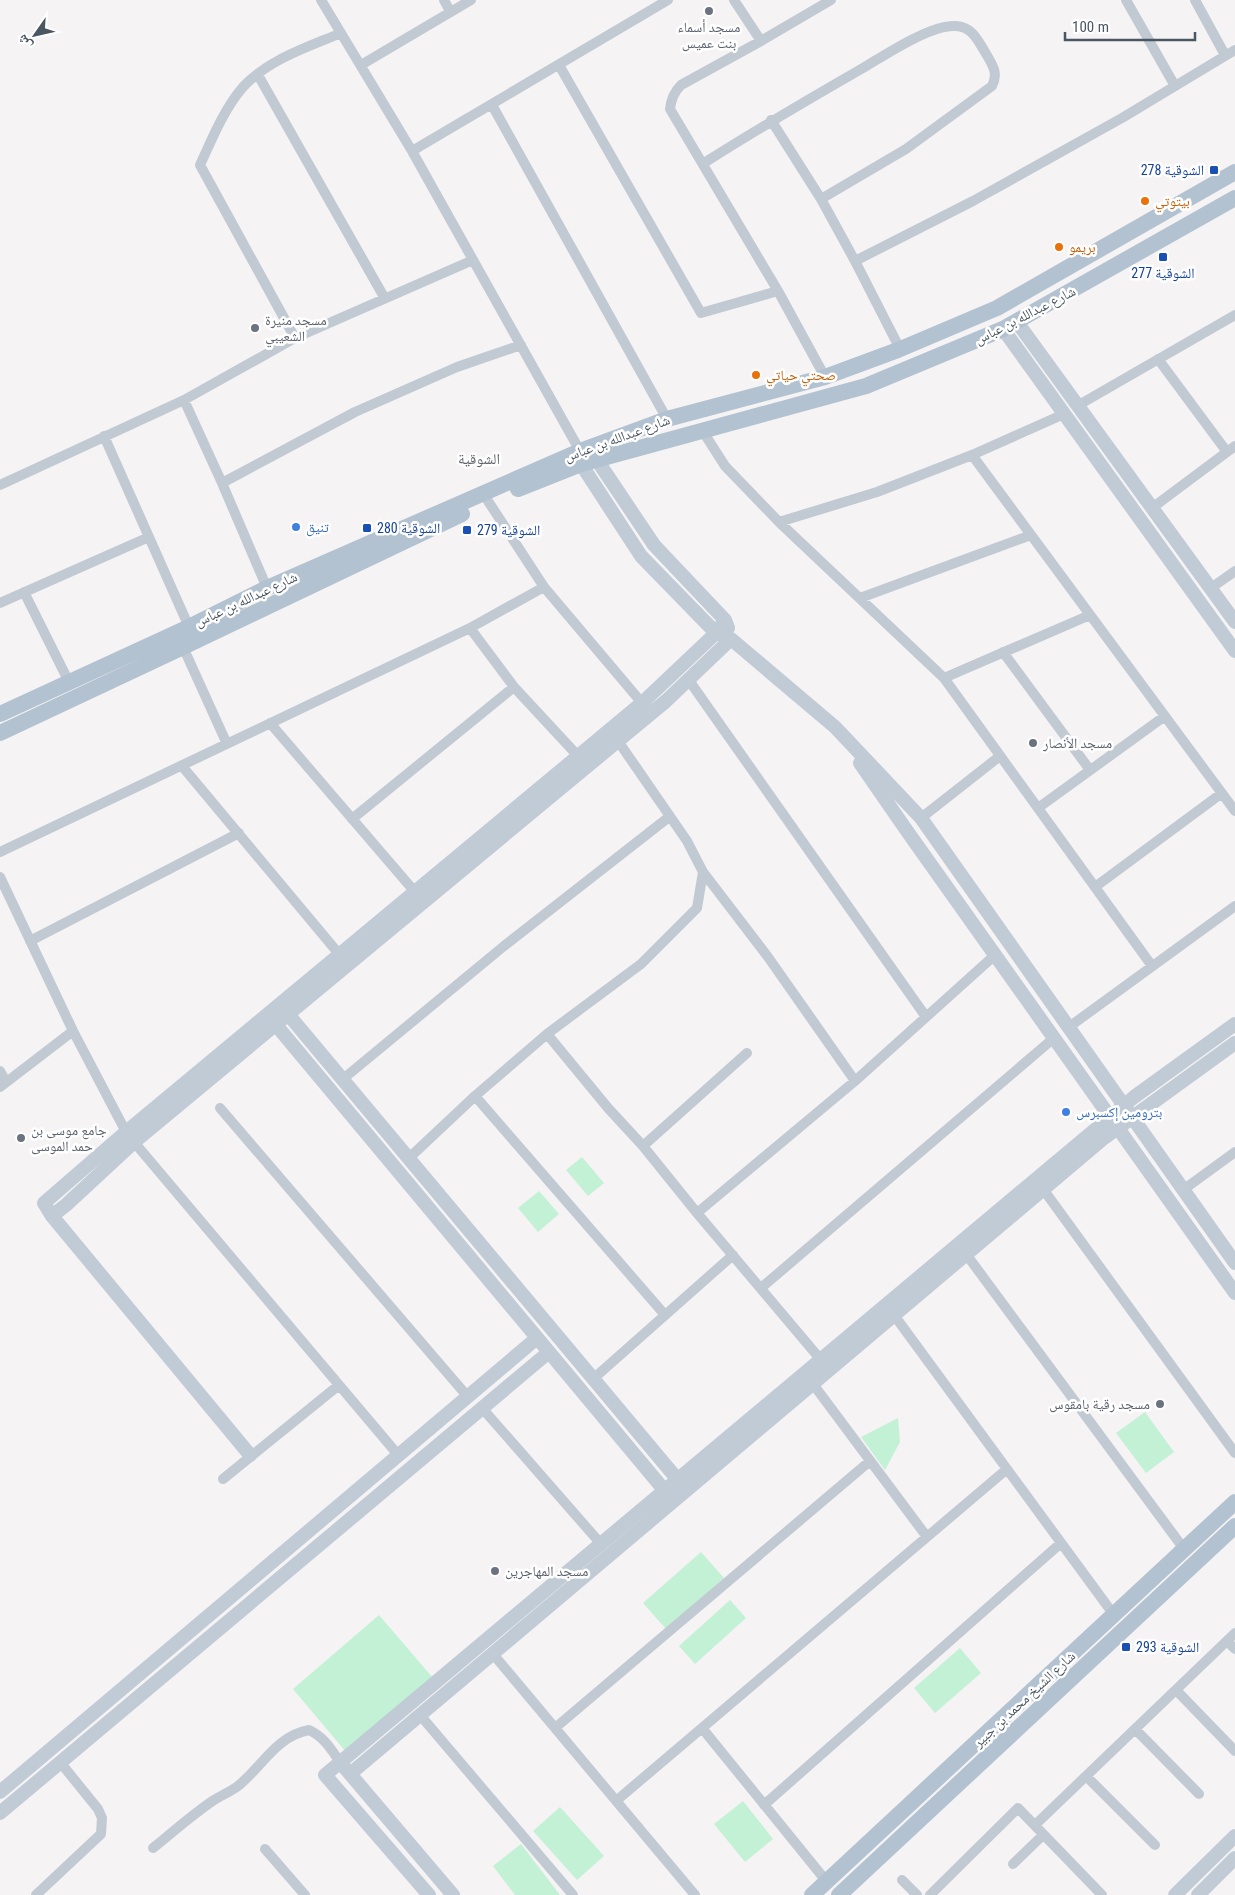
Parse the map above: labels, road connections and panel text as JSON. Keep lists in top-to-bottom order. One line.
{"streets":{"main road":["شارع عبدالله بن عباس","شارع الشيخ محمد بن جبير"]},"districts":["الشوقية"],"places":{"other":["مسجد أسماء بنت عميس","بيتوتي","بريمو","مسجد منيرة الشعيبي","صحتي حياتي","تنيق","مسجد الأنصار","بترومين إكسبرس","جامع موسى بن حمد الموسى","مسجد رقية بامقوس","مسجد المهاجرين"],"transit":["الشوقية 278","الشوقية 277","الشوقية 280","الشوقية 279","الشوقية 293"]},"scale_bar":"100 m","north":"bottom left"}
